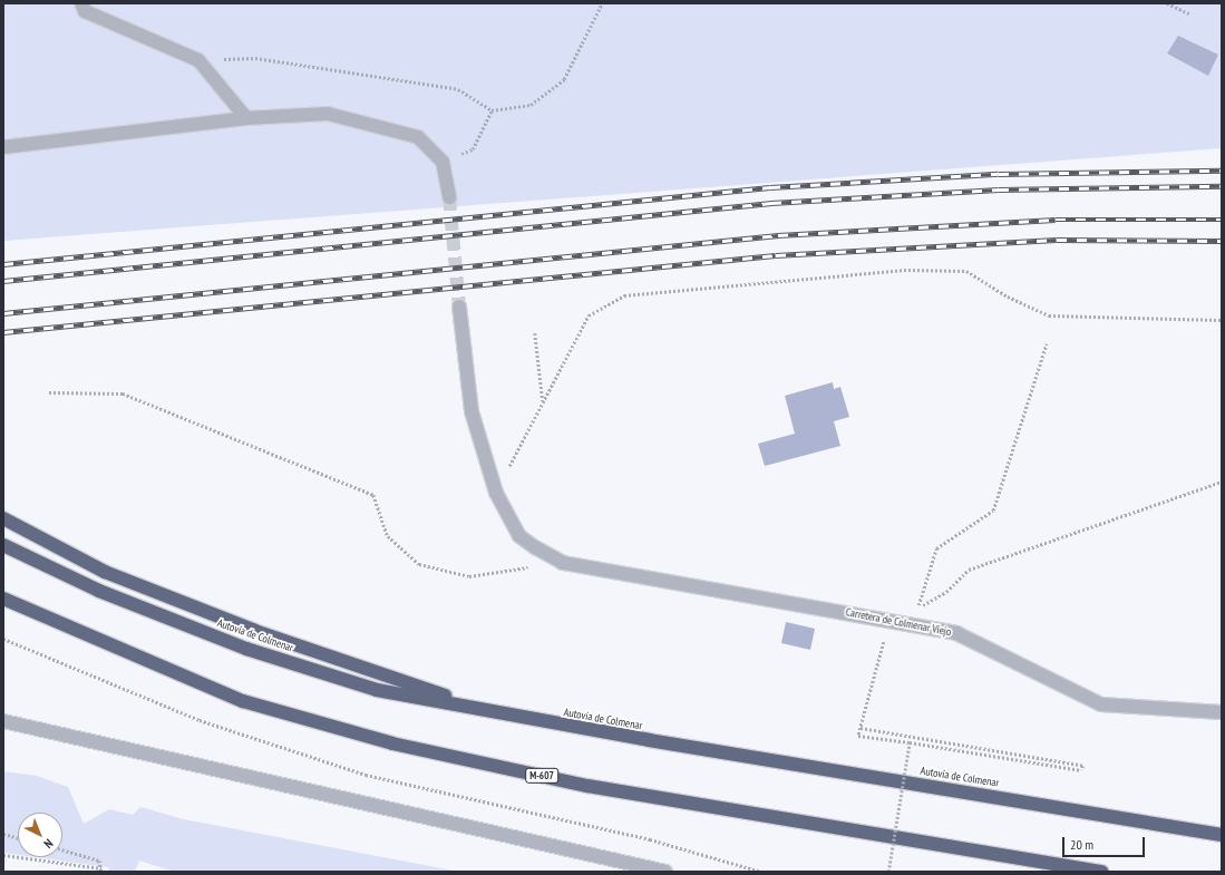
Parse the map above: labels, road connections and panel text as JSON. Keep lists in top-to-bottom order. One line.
{"streets":{"highway":["Autovía de Colmenar","M-607"],"street":["Carretera de Colmenar Viejo"]},"scale_bar":"20 m","north":"bottom right"}
